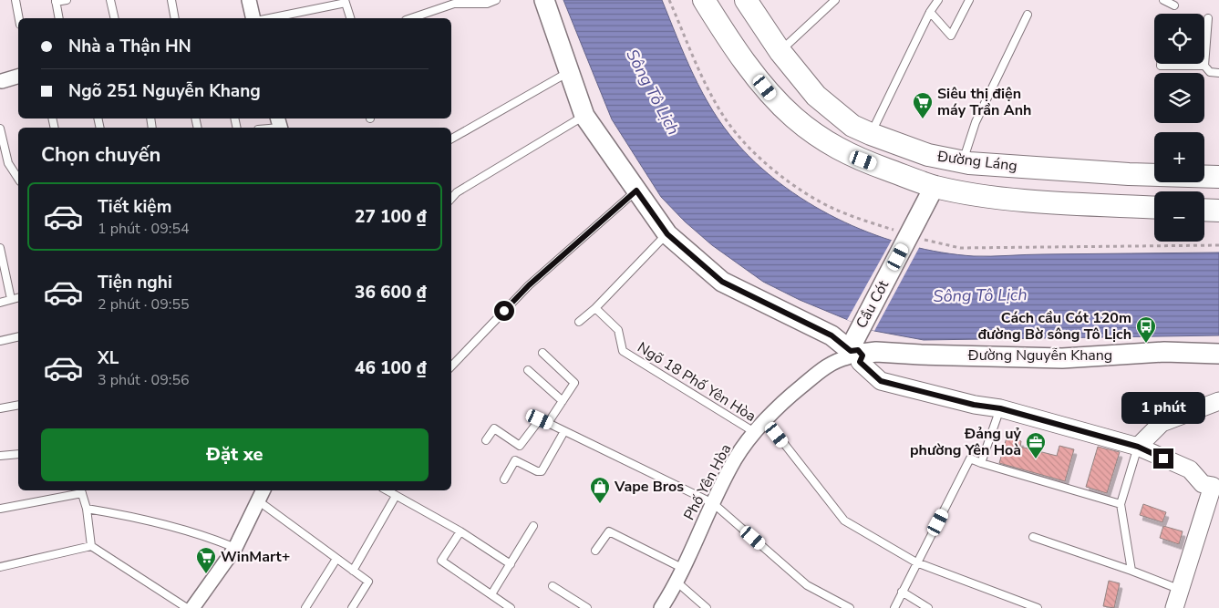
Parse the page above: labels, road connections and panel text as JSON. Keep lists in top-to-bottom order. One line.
{"streets":{"main road":["Đường Láng","Cầu Cót","Đường Nguyễn Khang"],"street":["Phố Yên Hòa"],"lane":["Ngõ 18 Phố Yên Hòa"]},"crossings":[["Đường Láng","Cầu Cót"],["Cầu Cót","Đường Nguyễn Khang"],["Cầu Cót","Phố Yên Hòa"],["Đường Nguyễn Khang","Phố Yên Hòa"],["Ngõ 18 Phố Yên Hòa","Phố Yên Hòa"]],"water":["Sông Tô Lịch"],"places":{"supermarket":["Siêu thị điện máy Trần Anh","WinMart+"],"bus stop":["Cách cầu Cót 120m đường Bờ sông Tô Lịch"],"office":["Đảng uỷ phường Yên Hoà"],"shop":["Vape Bros"]},"page":{"map_buttons":["+","−"],"banner":["Nhà a Thận HN","Ngõ 251 Nguyễn Khang"],"heading":"Chọn chuyến","list":[{"name":"Tiết kiệm","note":"1 phút · 09:54","value":"27 100 ₫"},{"name":"Tiện nghi","note":"2 phút · 09:55","value":"36 600 ₫"},{"name":"XL","note":"3 phút · 09:56","value":"46 100 ₫"}],"bubble":"1 phút","buttons":"Đặt xe"}}
